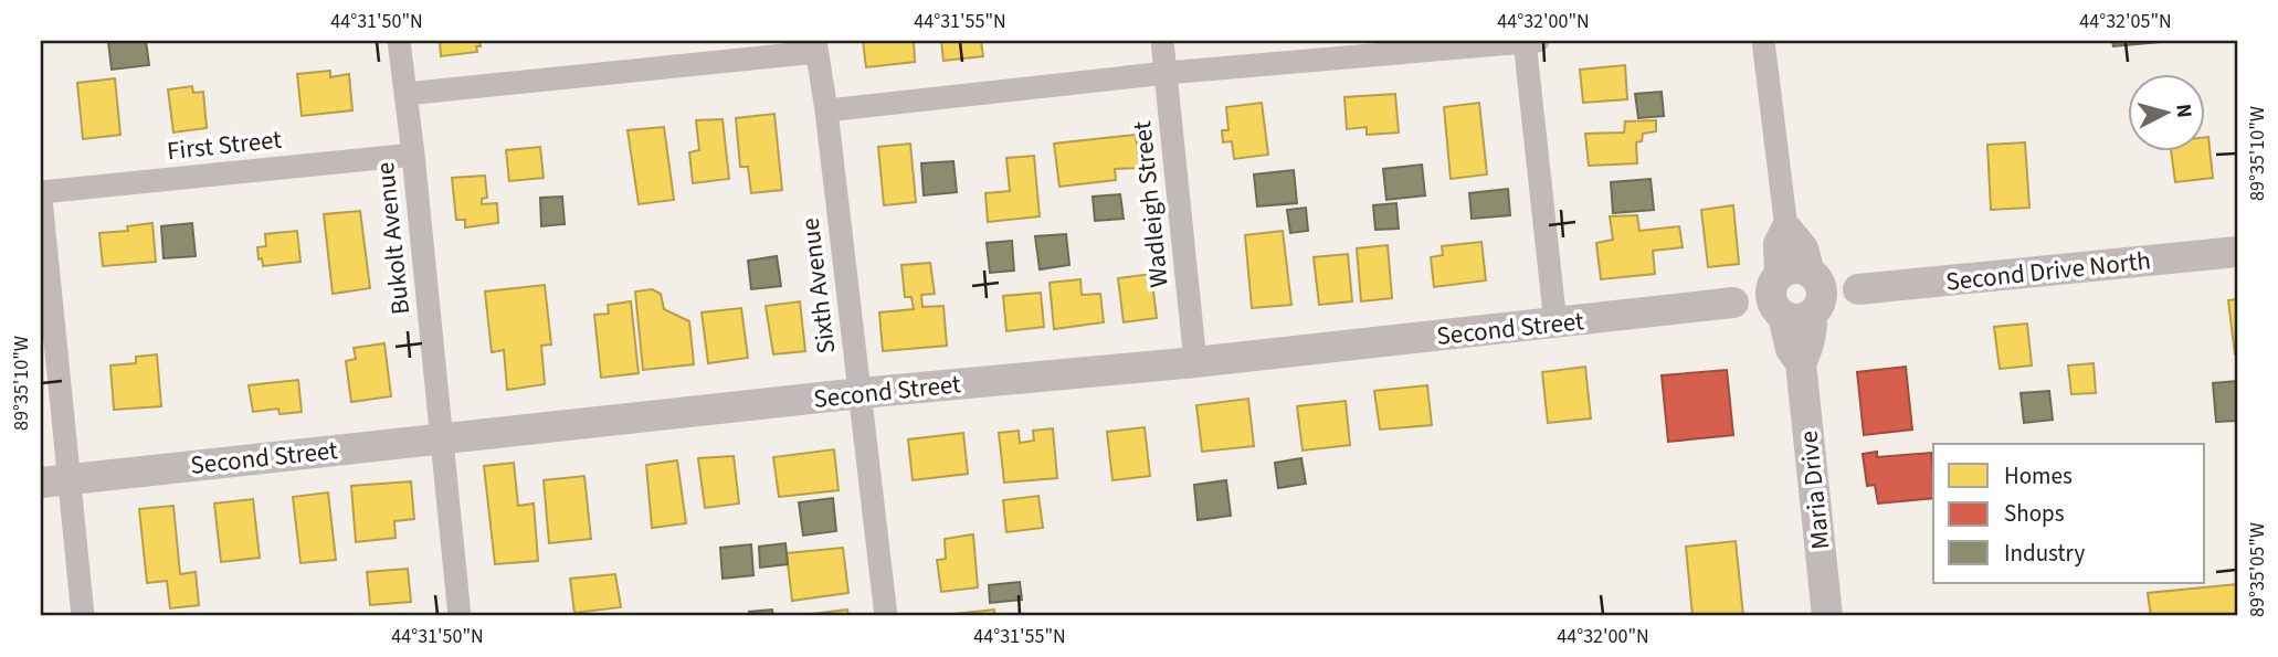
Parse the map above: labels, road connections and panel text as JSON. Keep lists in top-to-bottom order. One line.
{"streets":{"street":["First Street","Wadleigh Street","Bukolt Avenue","Second Drive North","Sixth Avenue","Second Street","Maria Drive"]},"crossings":[["First Street","Bukolt Avenue"],["Wadleigh Street","Second Street"],["Bukolt Avenue","Second Street"],["Second Drive North","Second Street"],["Second Drive North","Maria Drive"],["Sixth Avenue","Second Street"],["Second Street","Maria Drive"]],"legend":["Homes","Shops","Industry"],"north":"right","coordinates":["44°31'50\"N","44°31'55\"N","44°32'00\"N","44°32'05\"N","89°35'10\"W","89°35'05\"W"]}
